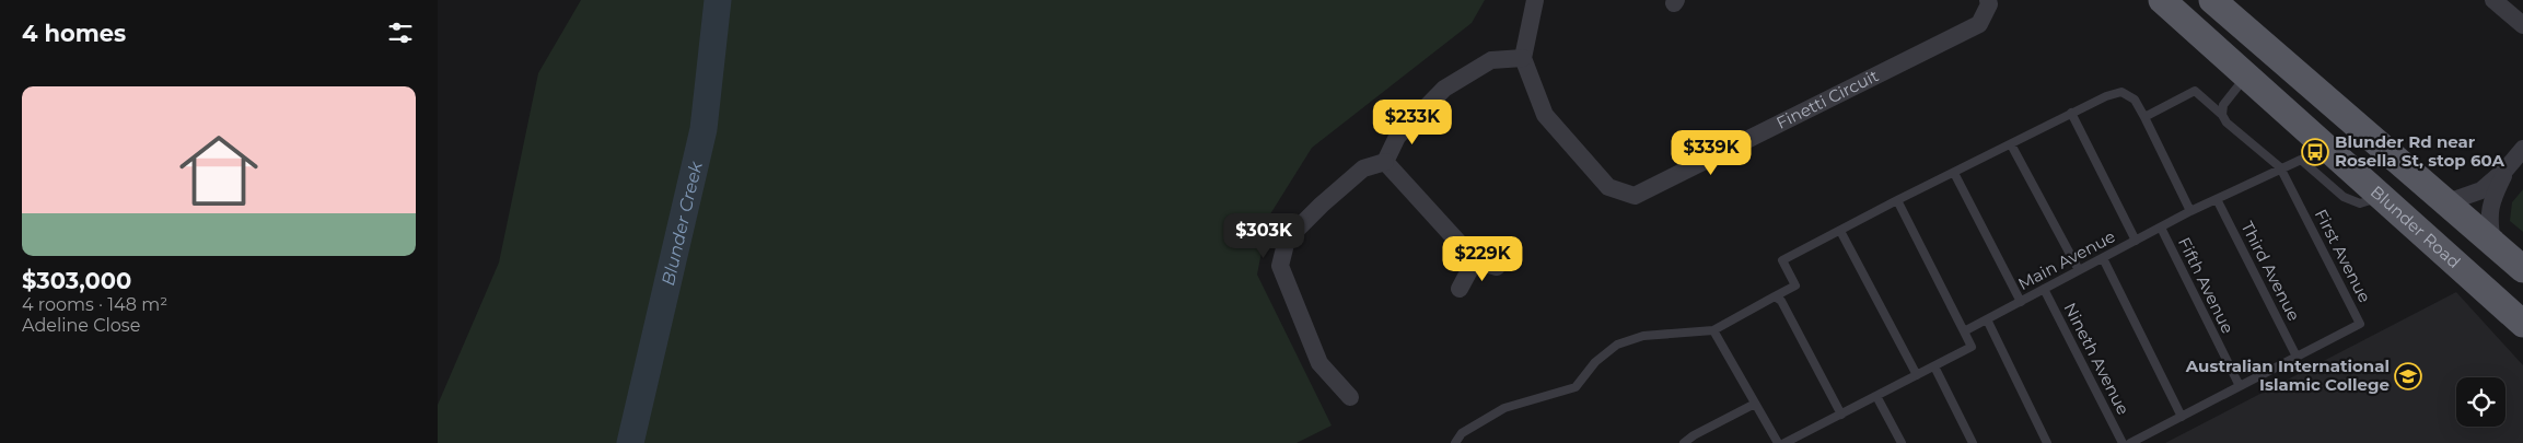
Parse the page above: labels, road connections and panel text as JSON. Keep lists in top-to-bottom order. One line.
{"streets":{"main road":["Blunder Road"],"street":["Finetti Circuit"],"lane":["First Avenue","Main Avenue","Third Avenue","Fifth Avenue","Nineth Avenue"]},"crossings":[["Blunder Road","Main Avenue"],["First Avenue","Main Avenue"],["First Avenue","Third Avenue"],["Main Avenue","Third Avenue"],["Main Avenue","Fifth Avenue"],["Main Avenue","Nineth Avenue"]],"water":["Blunder Creek"],"places":{"bus stop":["Blunder Rd near Rosella St, stop 60A"],"school or university":["Australian International Islamic College"]},"page":{"heading":"4 homes","list":[{"name":"$303,000","note":"4 rooms · 148 m² · Adeline Close"}],"price":["$233K","$339K","$303K","$229K"]}}
